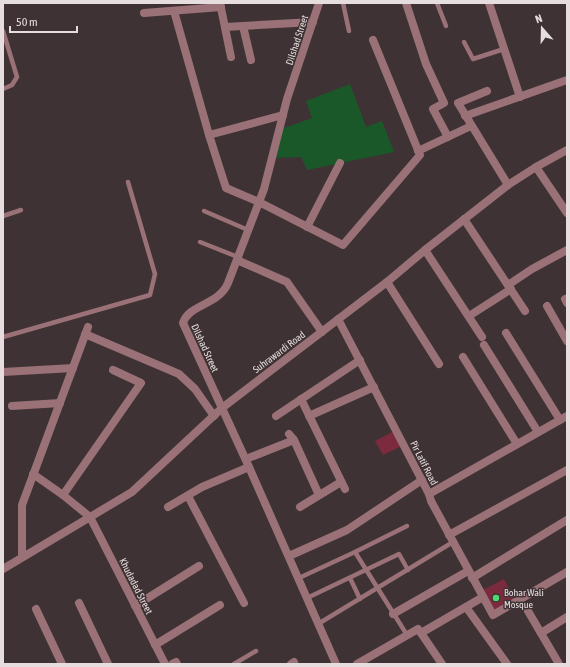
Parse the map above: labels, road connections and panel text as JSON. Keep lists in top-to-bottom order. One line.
{"streets":{"street":["Dilshad Street","Suhrawardi Road","Pir Latif Road","Khudadad Street"]},"crossings":[["Dilshad Street","Suhrawardi Road"],["Suhrawardi Road","Pir Latif Road"],["Suhrawardi Road","Khudadad Street"]],"places":["Bohar Wali Mosque"],"scale_bar":"50 m","north":"top"}
